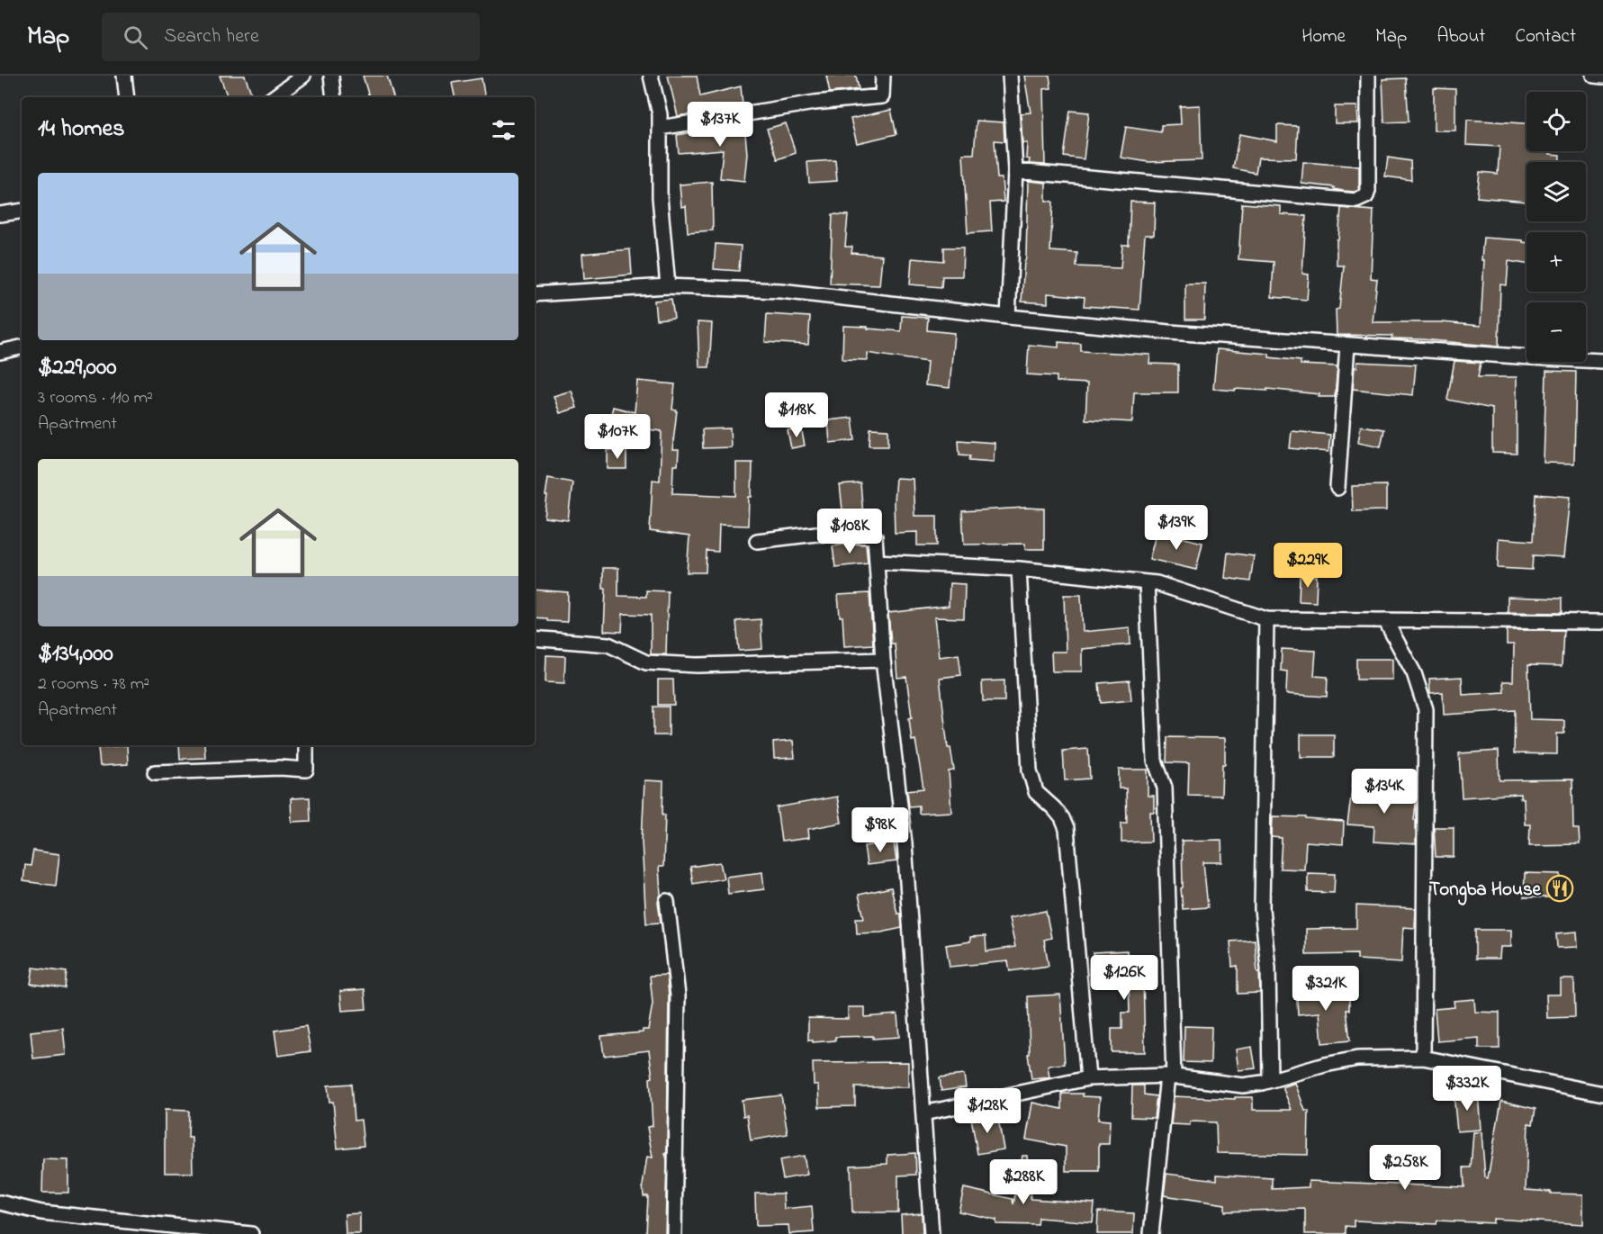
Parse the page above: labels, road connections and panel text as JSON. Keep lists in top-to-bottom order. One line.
{"places":{"restaurant":["Tongba House"]},"page":{"header":"Map","search":"Search here","nav":["Home","Map","About","Contact"],"map_buttons":["+","−"],"heading":"14 homes","price":["$137K","$118K","$107K","$139K","$108K","$229K","$134K","$98K","$126K","$321K","$332K","$128K","$258K","$288K"],"list":[{"name":"$229,000","note":"3 rooms · 110 m² · Apartment"},{"name":"$134,000","note":"2 rooms · 78 m² · Apartment"}]}}
